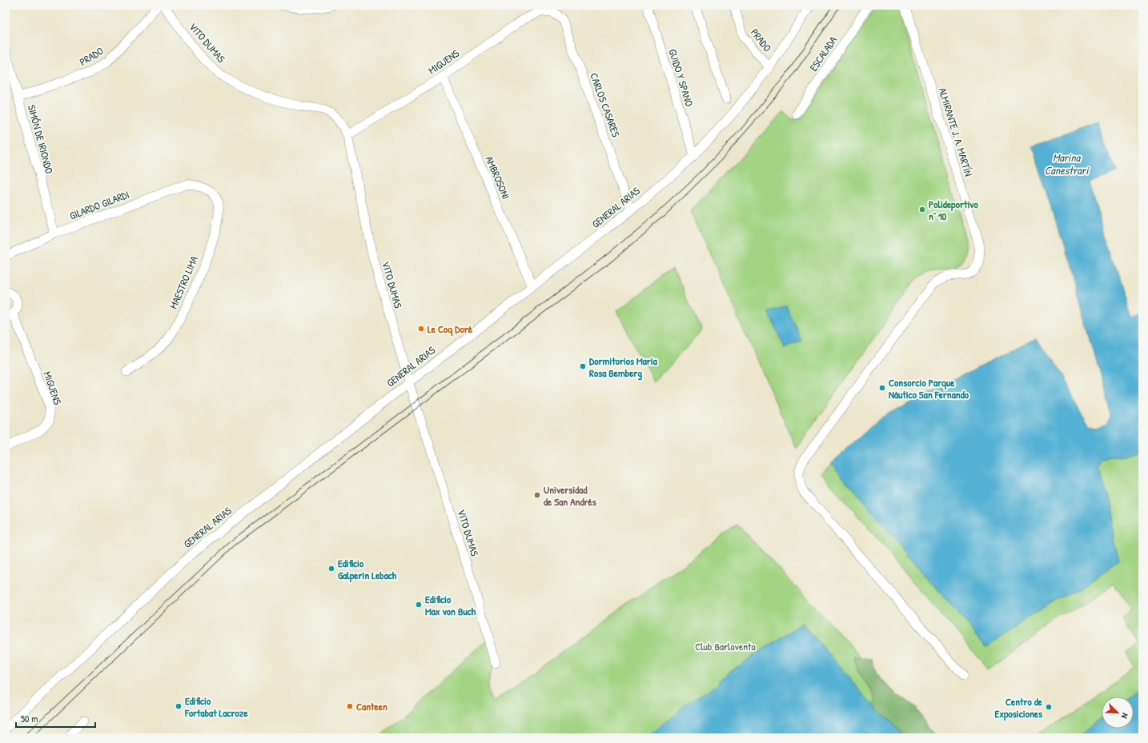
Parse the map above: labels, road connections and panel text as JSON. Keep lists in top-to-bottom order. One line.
{"streets":{"street":["PRADO","VITO DUMAS","ESCALADA","MIGUENS","GUIDO Y SPANO","CARLOS CASARES","ALMIRANTE J. A. MARTÍN","SIMÓN DE IRIONDO","AMBROSONI","GILARDO GILARDI","GENERAL ARIAS","MAESTRO LIMA"]},"crossings":[["PRADO","SIMÓN DE IRIONDO"],["PRADO","GENERAL ARIAS"],["VITO DUMAS","MIGUENS"],["VITO DUMAS","GENERAL ARIAS"],["MIGUENS","CARLOS CASARES"],["MIGUENS","AMBROSONI"],["GUIDO Y SPANO","GENERAL ARIAS"],["CARLOS CASARES","GENERAL ARIAS"],["SIMÓN DE IRIONDO","GILARDO GILARDI"],["AMBROSONI","GENERAL ARIAS"],["GILARDO GILARDI","MAESTRO LIMA"]],"water":["Marina Canestrari"],"parks":["Club Barlovento"],"places":["Polideportivo n° 10","Le Coq Doré","Dormitorios María Rosa Bemberg","Consorcio Parque Náutico San Fernando","Universidad de San Andrés","Edificio Galperín Lebach","Edificio Max von Buch","Edificio Fortabat Lacroze","Canteen","Centro de Exposiciones"],"scale_bar":"50 m","north":"bottom right"}
